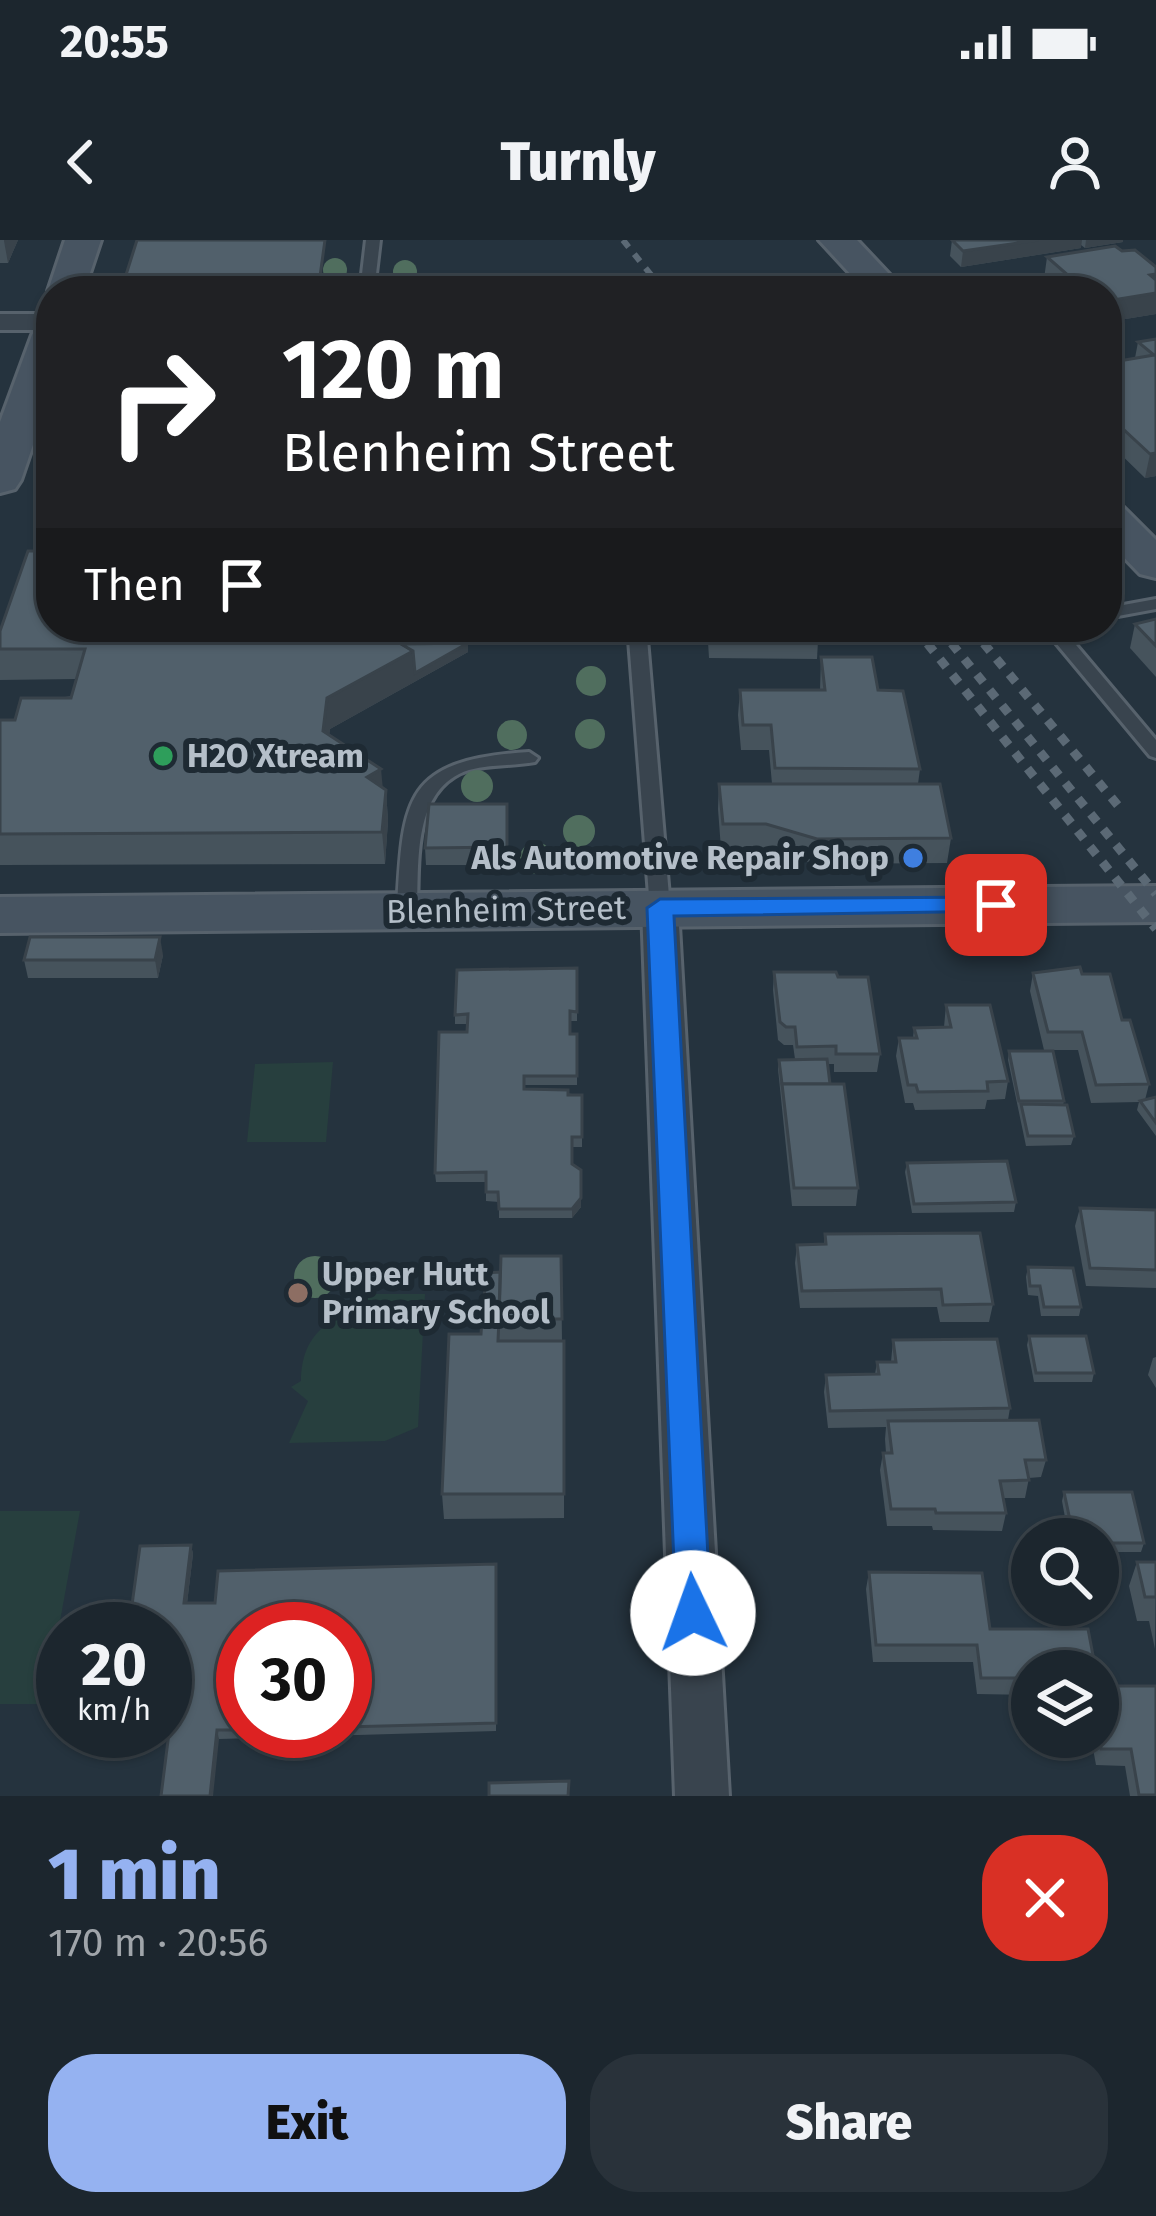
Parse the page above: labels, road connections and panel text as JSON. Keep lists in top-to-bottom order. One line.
{"streets":{"street":["Blenheim Street"]},"places":["H2O Xtream","Als Automotive Repair Shop","Upper Hutt Primary School"],"page":{"status":"20:55","header":"Turnly","turn":["120 m","Blenheim Street"],"then":"Then","speed":"20 km/h","limit":"30","heading":["1 min","170 m · 20:56"],"buttons":["Exit","Share"]}}
